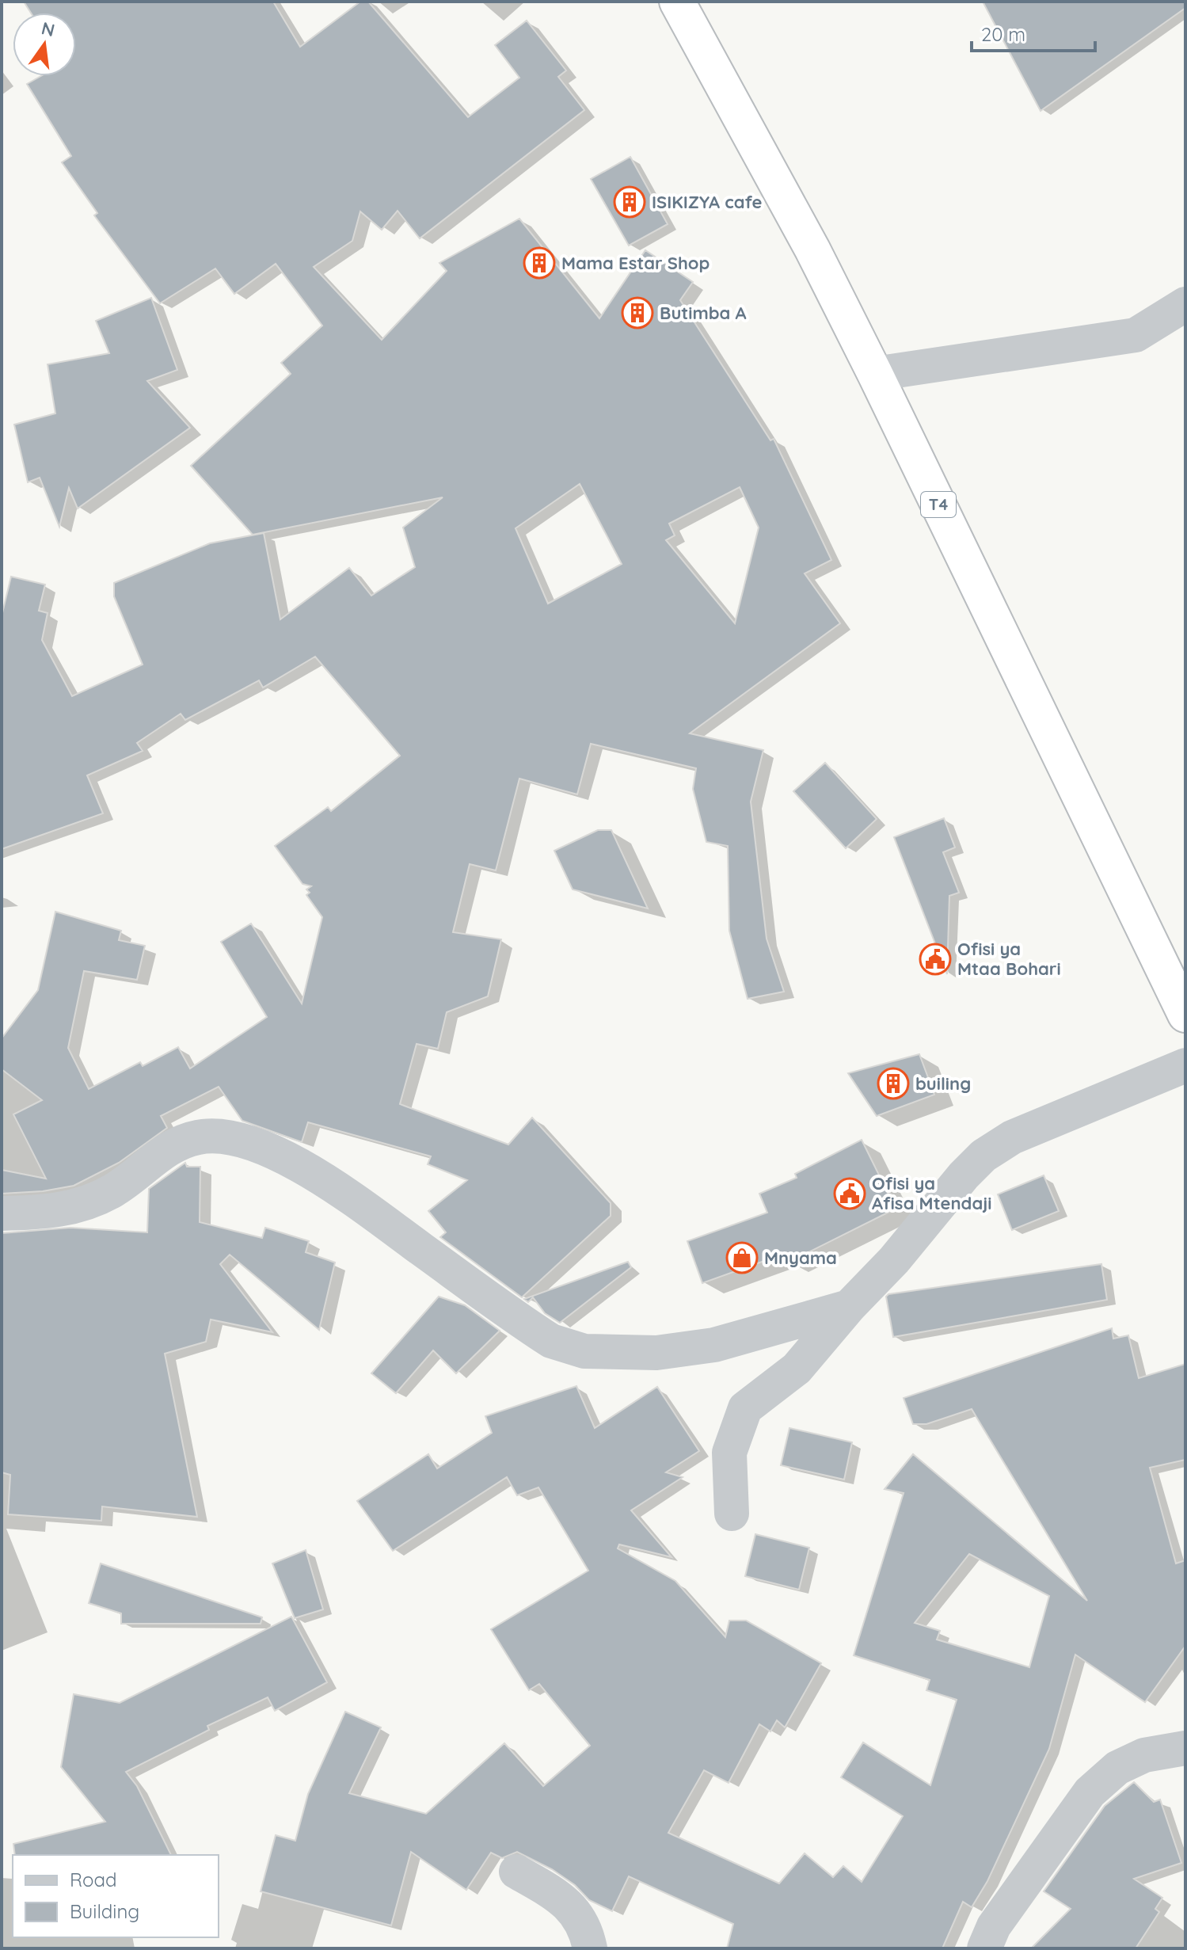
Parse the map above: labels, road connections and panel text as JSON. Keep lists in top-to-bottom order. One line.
{"streets":{"highway":["T4"]},"places":{"building":["ISIKIZYA cafe","Mama Estar Shop","Butimba A","builing"],"public building":["Ofisi ya Mtaa Bohari","Ofisi ya Afisa Mtendaji"],"shop":["Mnyama"]},"legend":["Road","Building"],"scale_bar":"20 m","north":"top"}
